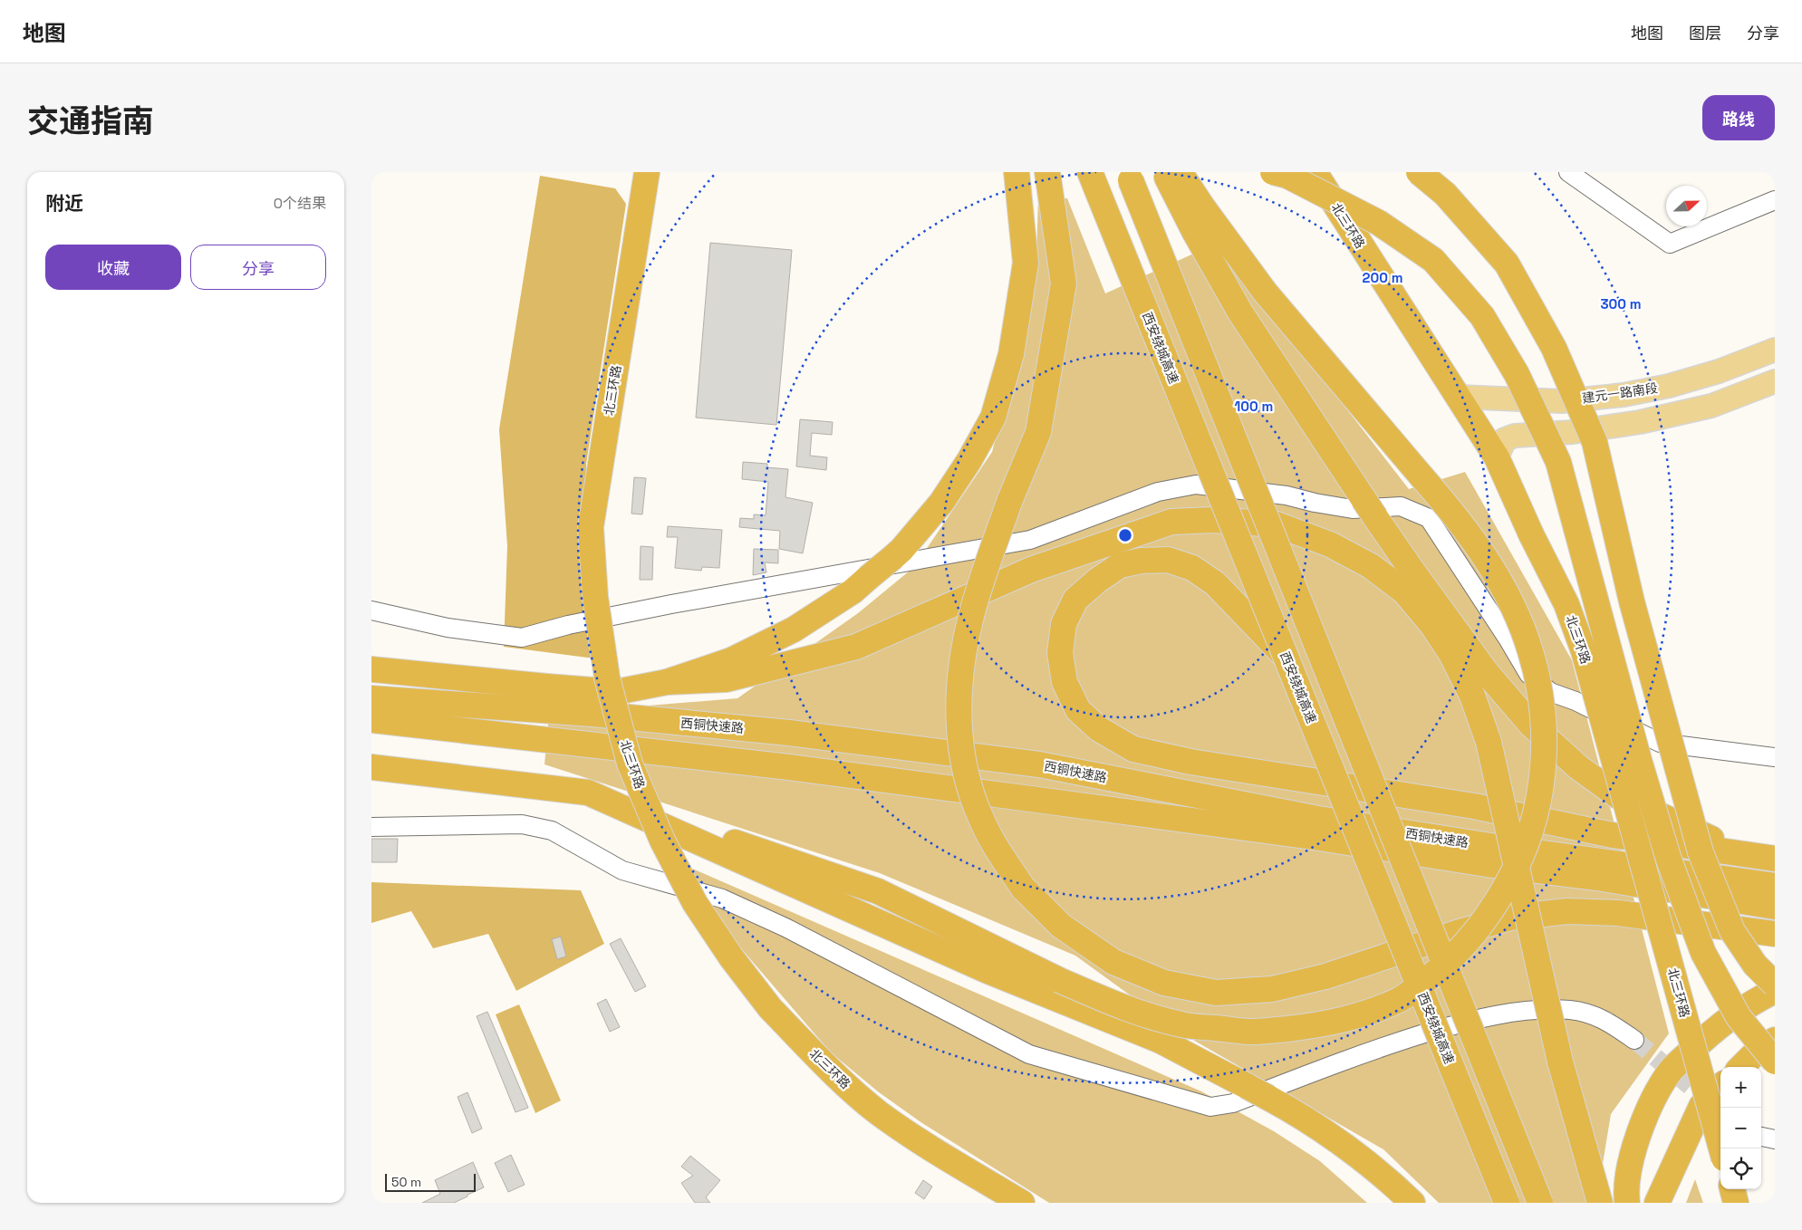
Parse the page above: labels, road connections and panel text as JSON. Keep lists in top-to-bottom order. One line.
{"streets":{"highway":["北三环路","西安绕城高速","西铜快速路"],"main road":["建元一路南段"]},"crossings":[["北三环路","建元一路南段"]],"scale_bar":"50 m","north":"right","page":{"header":"地图","nav":["地图","图层","分享"],"title":"交通指南","buttons":["路线",["收藏","分享"]],"heading":["附近","0个结果"],"map_buttons":["+","−"],"scale":"50 m"},"rings":["200 m","300 m","100 m"]}
